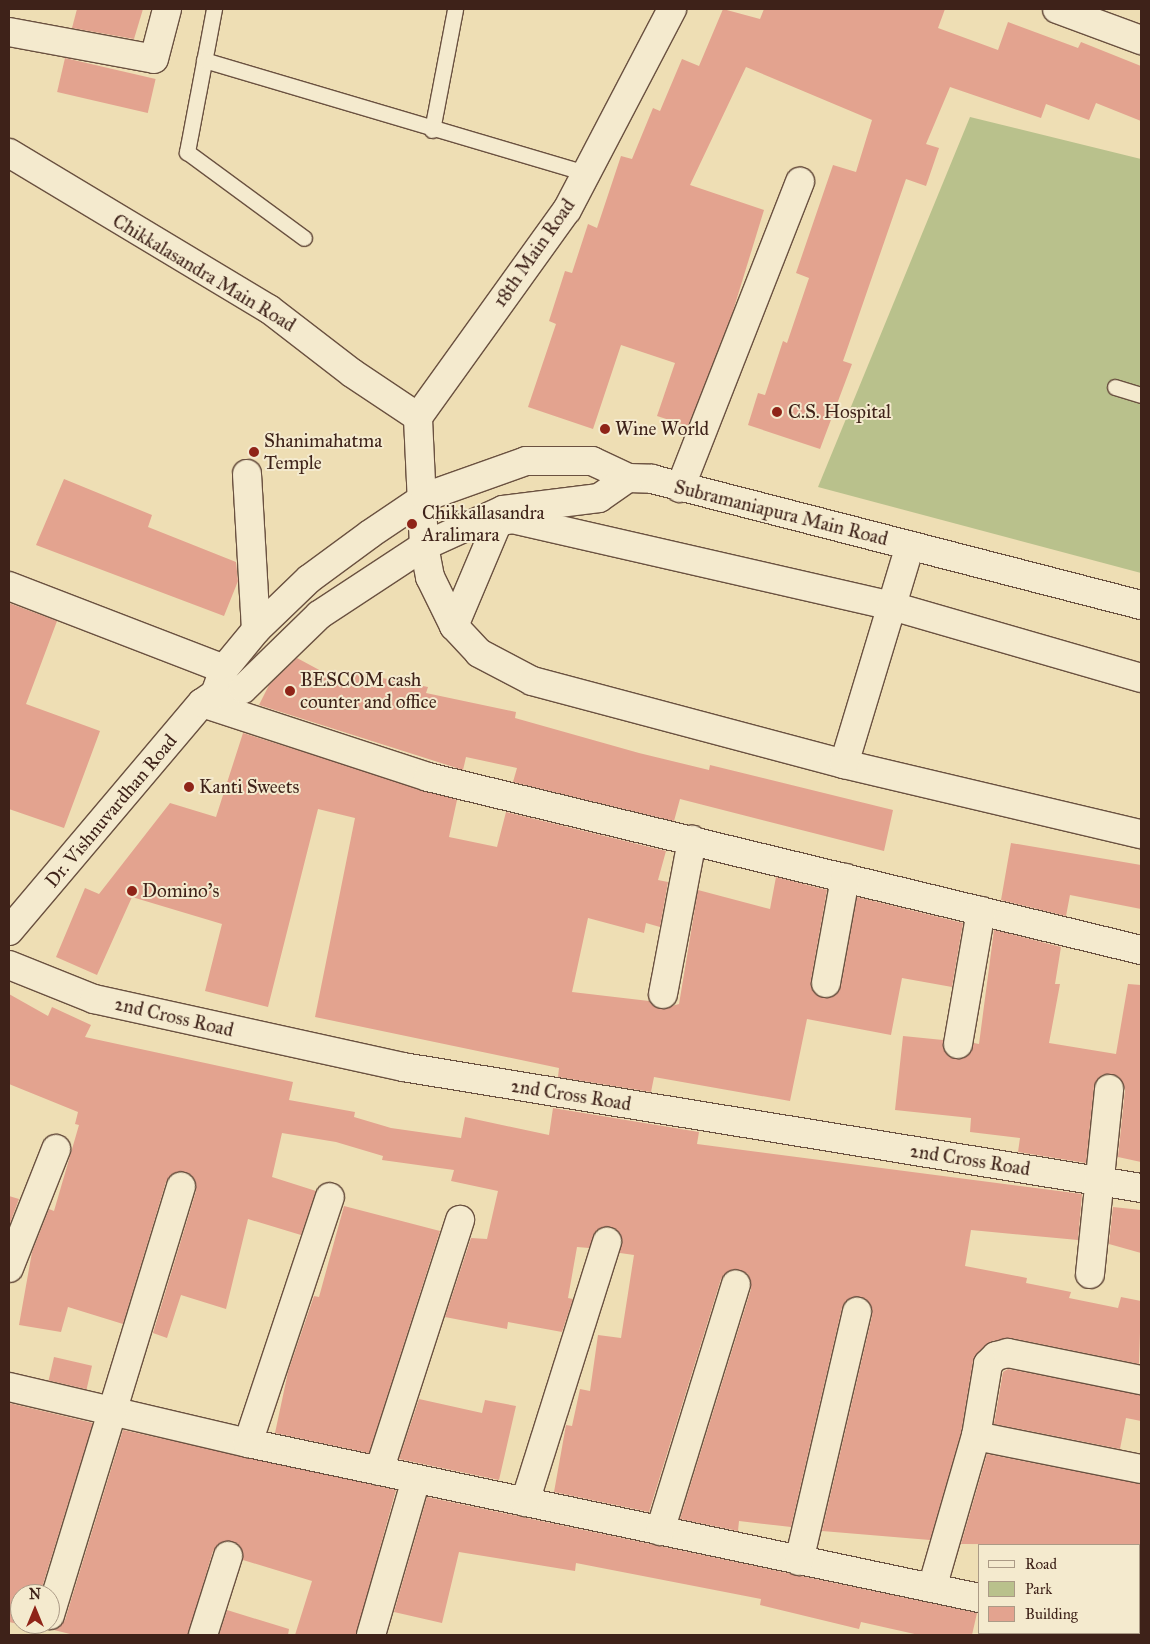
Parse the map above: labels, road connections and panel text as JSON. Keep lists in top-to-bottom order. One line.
{"streets":{"street":["18th Main Road","Chikkalasandra Main Road","Subramaniapura Main Road","Dr. Vishnuvardhan Road","2nd Cross Road"]},"crossings":[["18th Main Road","Chikkalasandra Main Road"],["Subramaniapura Main Road","Dr. Vishnuvardhan Road"]],"places":["C.S. Hospital","Wine World","Shanimahatma Temple","Chikkallasandra Aralimara","BESCOM cash counter and office","Kanti Sweets","Domino's"],"legend":["Road","Park","Building"],"north":"top"}
